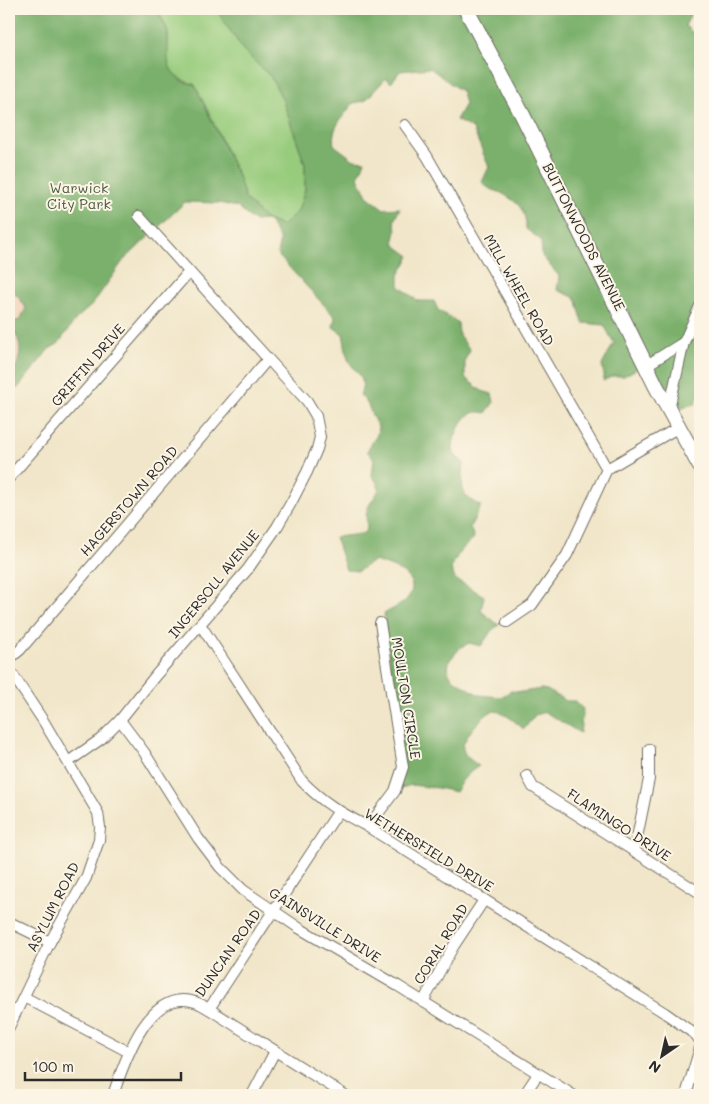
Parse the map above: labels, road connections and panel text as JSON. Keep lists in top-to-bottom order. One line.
{"streets":{"street":["BUTTONWOODS AVENUE","MILL WHEEL ROAD","GRIFFIN DRIVE","HAGERSTOWN ROAD","INGERSOLL AVENUE","MOULTON CIRCLE","FLAMINGO DRIVE","WETHERSFIELD DRIVE","ASYLUM ROAD","GAINSVILLE DRIVE","CORAL ROAD","DUNCAN ROAD"]},"crossings":[["GRIFFIN DRIVE","INGERSOLL AVENUE"],["HAGERSTOWN ROAD","INGERSOLL AVENUE"],["INGERSOLL AVENUE","WETHERSFIELD DRIVE"],["INGERSOLL AVENUE","ASYLUM ROAD"],["INGERSOLL AVENUE","GAINSVILLE DRIVE"],["MOULTON CIRCLE","WETHERSFIELD DRIVE"],["WETHERSFIELD DRIVE","CORAL ROAD"],["WETHERSFIELD DRIVE","DUNCAN ROAD"],["GAINSVILLE DRIVE","CORAL ROAD"],["GAINSVILLE DRIVE","DUNCAN ROAD"]],"parks":["Warwick City Park"],"scale_bar":"100 m","north":"bottom left"}
